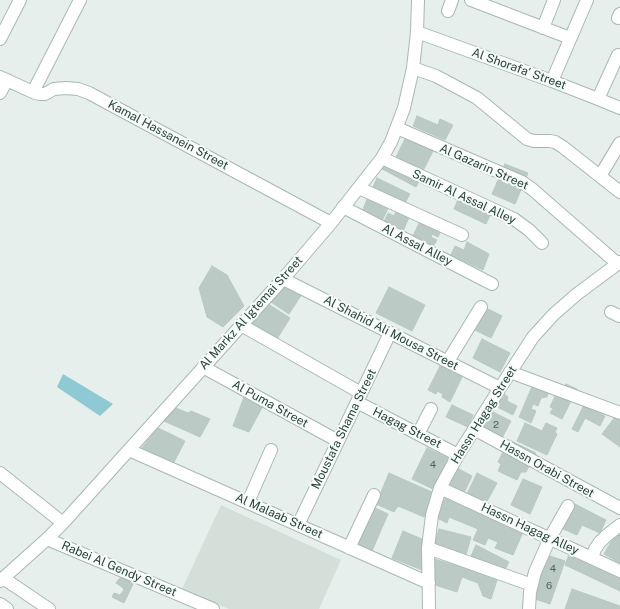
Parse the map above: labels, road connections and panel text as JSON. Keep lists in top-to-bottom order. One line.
{"streets":{"street":["Al Shorafa' Street","Kamal Hassanein Street","Al Gazarin Street","Samir Al Assal Alley","Al Assal Alley","Al Markz Al Igtemai Street","Al Shahid Ali Mousa Street","Al Puma Street","Hassn Hagag Street","Hagag Street","Moustafa Shama Street","Hassn Orabi Street","Al Malaab Street","Hassn Hagag Alley","Rabei Al Gendy Street"]},"crossings":[["Al Shorafa' Street","Al Markz Al Igtemai Street"],["Kamal Hassanein Street","Al Markz Al Igtemai Street"],["Al Gazarin Street","Al Markz Al Igtemai Street"],["Al Gazarin Street","Hassn Hagag Street"],["Samir Al Assal Alley","Al Markz Al Igtemai Street"],["Al Assal Alley","Al Markz Al Igtemai Street"],["Al Markz Al Igtemai Street","Al Shahid Ali Mousa Street"],["Al Markz Al Igtemai Street","Al Puma Street"],["Al Markz Al Igtemai Street","Hagag Street"],["Al Markz Al Igtemai Street","Al Malaab Street"],["Al Markz Al Igtemai Street","Rabei Al Gendy Street"],["Al Shahid Ali Mousa Street","Hassn Hagag Street"],["Al Shahid Ali Mousa Street","Moustafa Shama Street"],["Al Puma Street","Moustafa Shama Street"],["Hassn Hagag Street","Hagag Street"],["Hassn Hagag Street","Hassn Orabi Street"],["Hassn Hagag Street","Al Malaab Street"],["Hassn Hagag Street","Hassn Hagag Alley"],["Hagag Street","Moustafa Shama Street"],["Moustafa Shama Street","Al Malaab Street"]],"house_numbers":["2","4","4","6"]}
